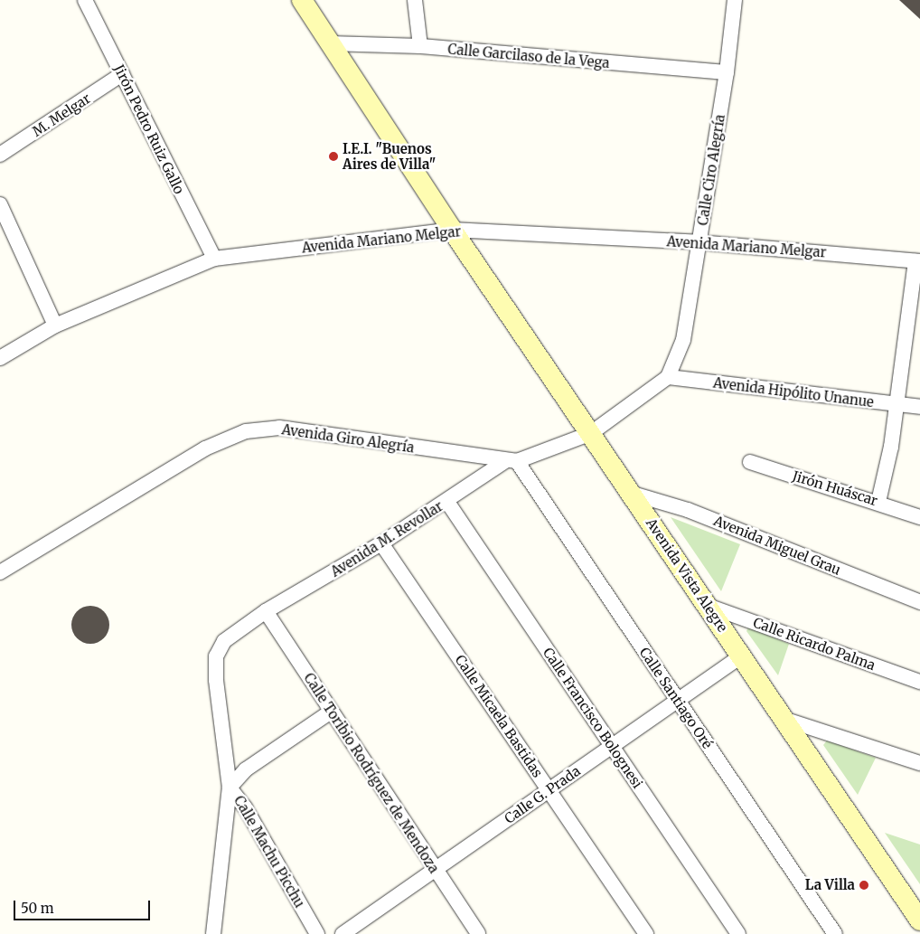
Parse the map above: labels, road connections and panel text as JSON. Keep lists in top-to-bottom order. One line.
{"streets":{"street":["Calle Garcilaso de la Vega","M. Melgar","Jirón Pedro Ruiz Gallo","Calle Ciro Alegría","Avenida Mariano Melgar","Avenida Hipólito Unanue","Avenida Giro Alegría","Jirón Huáscar","Avenida M. Revollar","Avenida Miguel Grau","Avenida Vista Alegre","Calle Ricardo Palma","Calle Santiago Oré","Calle Micaela Bastidas","Calle Francisco Bolognesi","Calle Toribio Rodríguez de Mendoza","Calle G. Prada","Calle Machu Picchu"]},"crossings":[["Calle Garcilaso de la Vega","Calle Ciro Alegría"],["Calle Garcilaso de la Vega","Avenida Vista Alegre"],["M. Melgar","Jirón Pedro Ruiz Gallo"],["Jirón Pedro Ruiz Gallo","Avenida Mariano Melgar"],["Calle Ciro Alegría","Avenida Mariano Melgar"],["Calle Ciro Alegría","Avenida Hipólito Unanue"],["Avenida Mariano Melgar","Avenida Vista Alegre"],["Avenida Giro Alegría","Avenida M. Revollar"],["Avenida Giro Alegría","Avenida Vista Alegre"],["Avenida Giro Alegría","Calle Santiago Oré"],["Avenida M. Revollar","Calle Santiago Oré"],["Avenida M. Revollar","Calle Micaela Bastidas"],["Avenida M. Revollar","Calle Francisco Bolognesi"],["Avenida M. Revollar","Calle Toribio Rodríguez de Mendoza"],["Avenida M. Revollar","Calle Machu Picchu"],["Avenida Miguel Grau","Avenida Vista Alegre"],["Avenida Vista Alegre","Calle Ricardo Palma"],["Avenida Vista Alegre","Calle G. Prada"],["Calle Santiago Oré","Calle G. Prada"],["Calle Micaela Bastidas","Calle G. Prada"],["Calle Francisco Bolognesi","Calle G. Prada"],["Calle Toribio Rodríguez de Mendoza","Calle G. Prada"],["Calle Toribio Rodríguez de Mendoza","Calle Machu Picchu"]],"places":["I.E.I. \"Buenos Aires de Villa\"","La Villa"],"scale_bar":"50 m"}
